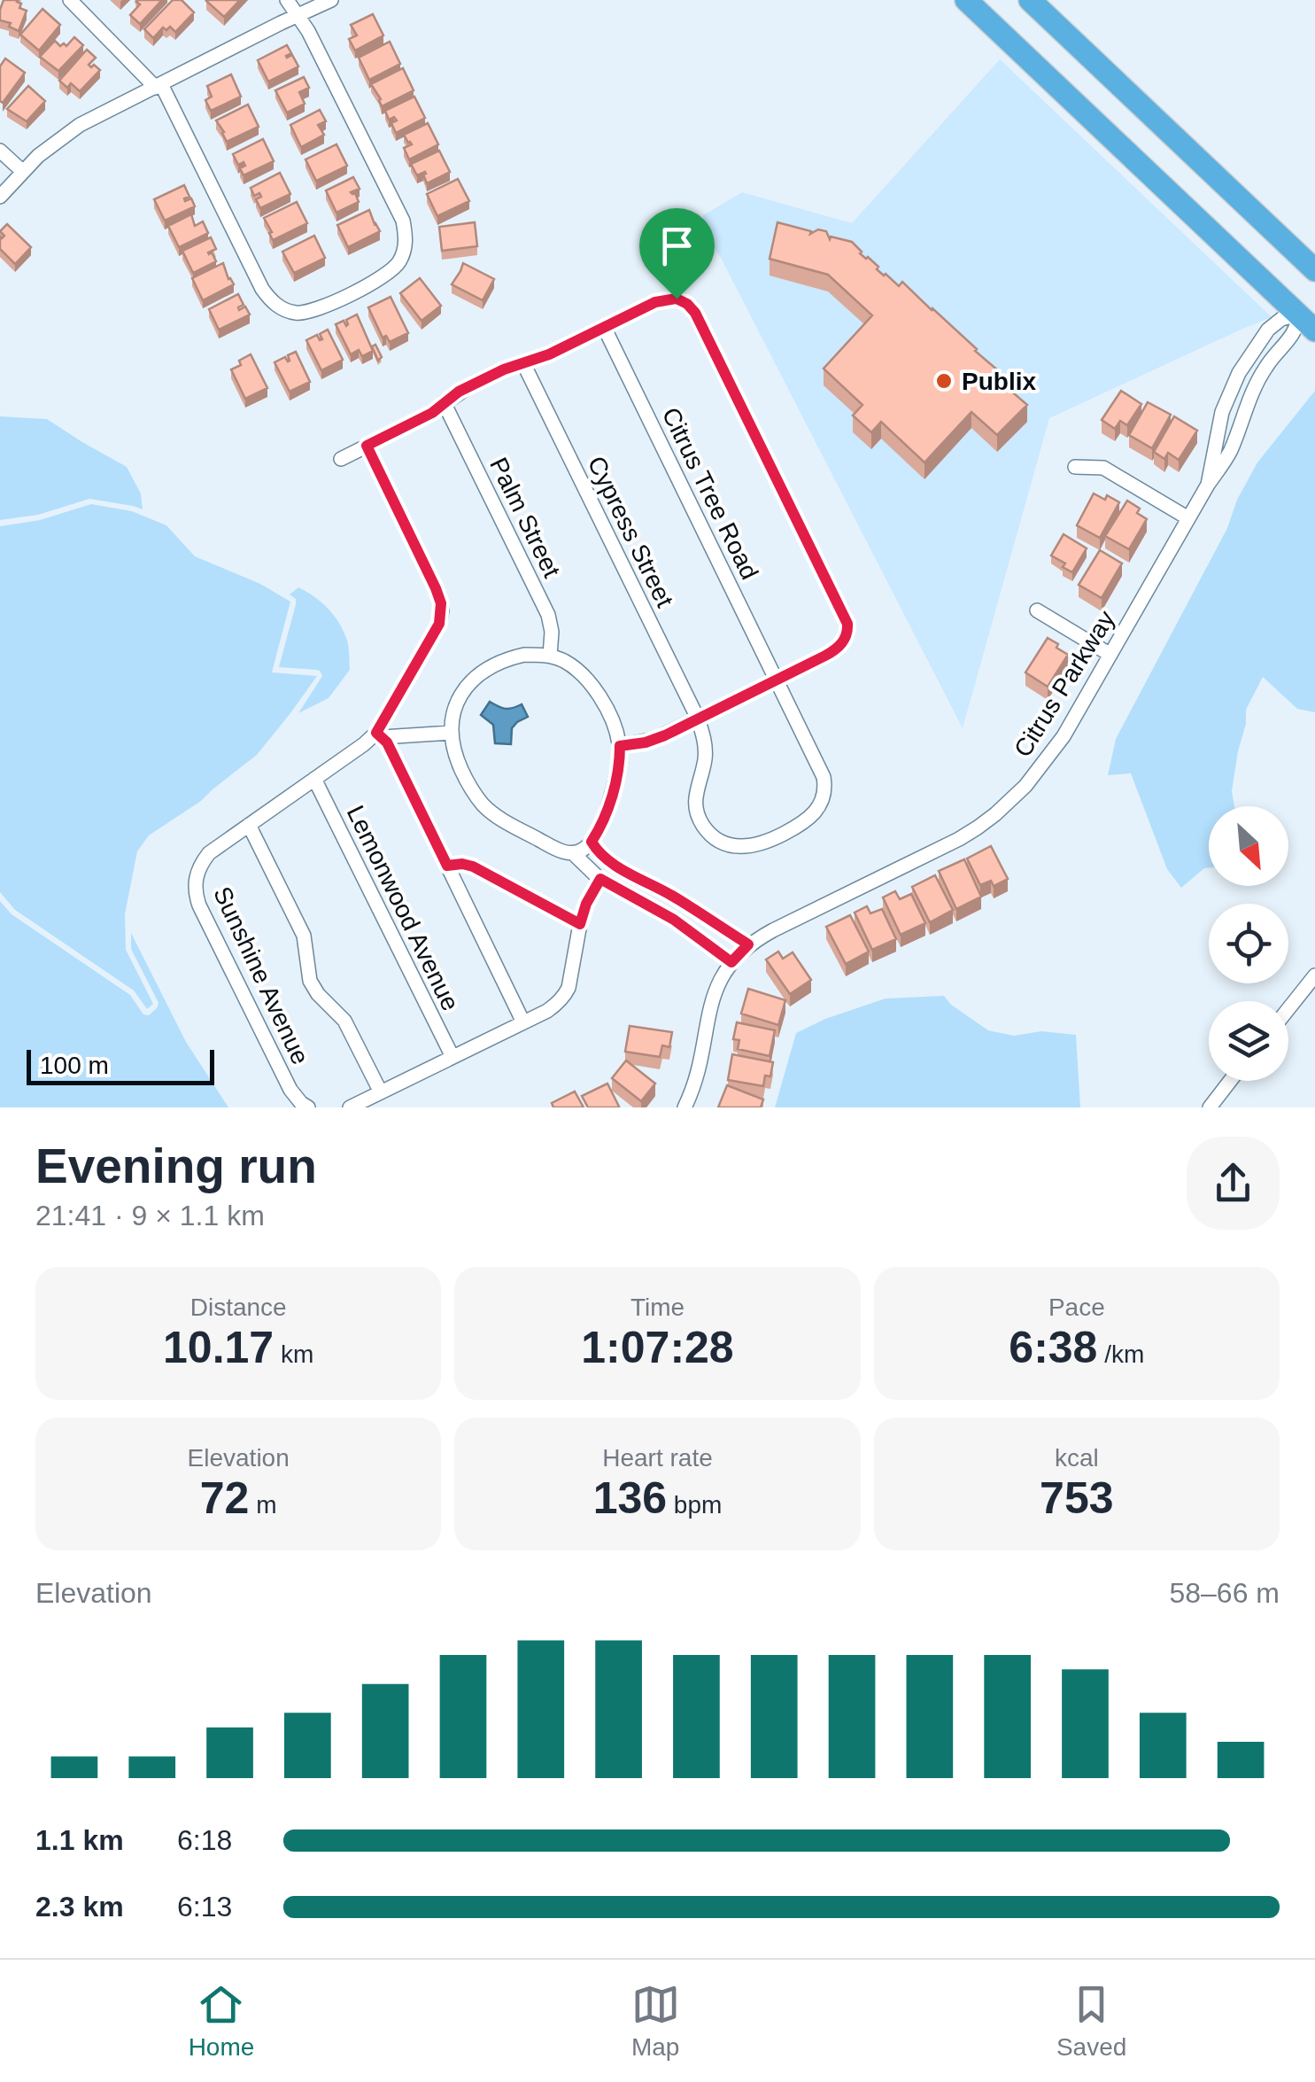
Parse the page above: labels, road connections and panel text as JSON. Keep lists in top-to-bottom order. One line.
{"streets":{"street":["Citrus Tree Road","Palm Street","Cypress Street","Citrus Parkway","Lemonwood Avenue","Sunshine Avenue"]},"crossings":[["Citrus Tree Road","Cypress Street"],["Lemonwood Avenue","Sunshine Avenue"]],"places":["Publix"],"scale_bar":"100 m","north":"bottom right","page":{"scale":"100 m","heading":["Evening run","21:41 · 9 × 1.1 km"],"stats":[["Distance","10.17 km"],["Time","1:07:28"],["Pace","6:38 /km"],["Elevation","72 m"],["Heart rate","136 bpm"],["kcal","753"]],"chart":["Elevation","58–66 m"],"list":[{"name":"1.1 km","note":"6:18"},{"name":"2.3 km","note":"6:13"}],"tabs":["Home","Map","Saved"]}}
